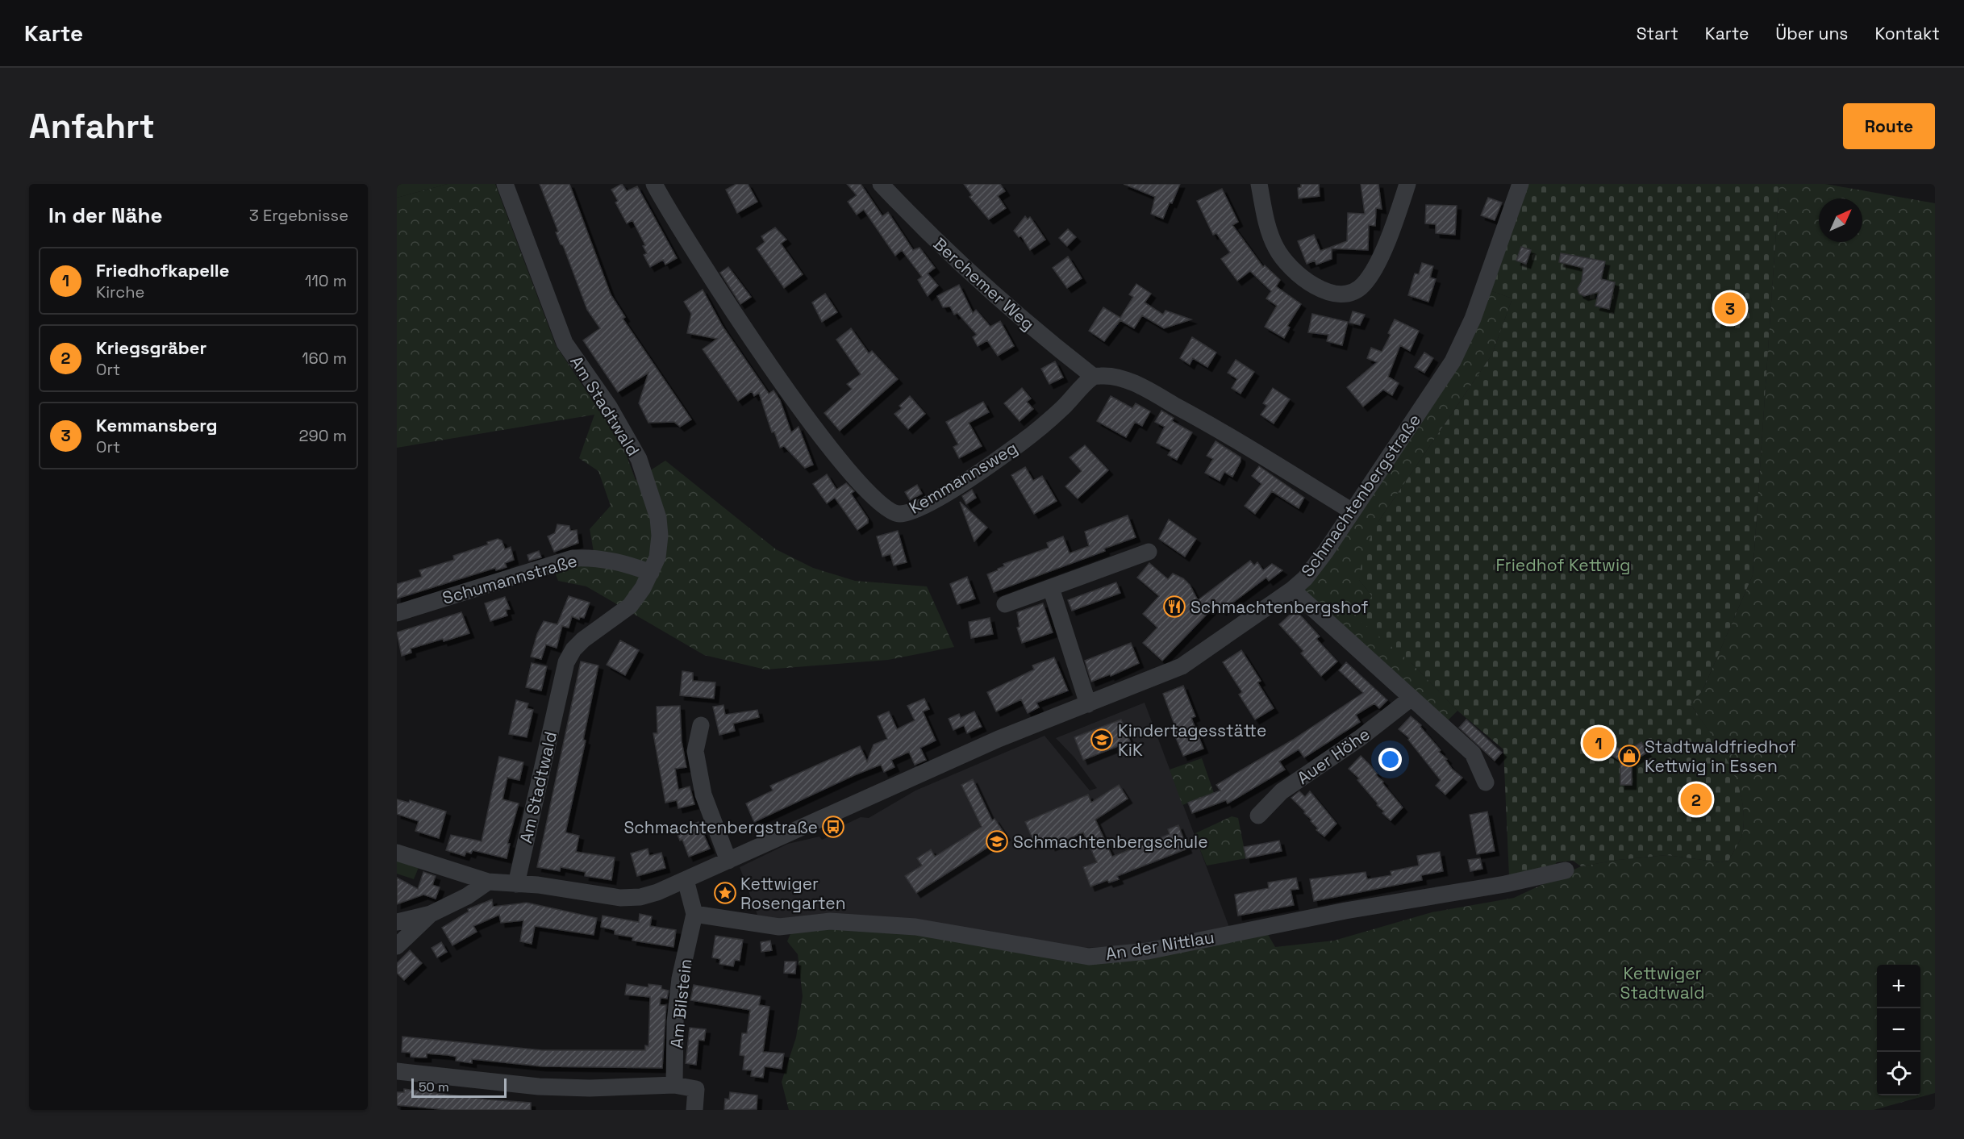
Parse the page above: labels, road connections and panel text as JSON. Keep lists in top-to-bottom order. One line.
{"streets":{"street":["Berchemer Weg","Am Stadtwald","Kemmannsweg","Schmachtenbergstraße","Schumannstraße","Auer Höhe","An der Nittlau","Am Bilstein"]},"crossings":[["Berchemer Weg","Kemmannsweg"],["Am Stadtwald","Schmachtenbergstraße"],["Am Stadtwald","Schumannstraße"],["Schmachtenbergstraße","Am Bilstein"],["An der Nittlau","Am Bilstein"]],"parks":["Friedhof Kettwig","Kettwiger Stadtwald"],"places":{"restaurant":["Schmachtenbergshof"],"school or university":["Kindertagesstätte KiK","Schmachtenbergschule"],"shop":["Stadtwaldfriedhof Kettwig in Essen"],"bus stop":["Schmachtenbergstraße"],"place":["Kettwiger Rosengarten"]},"scale_bar":"50 m","north":"top right","page":{"header":"Karte","nav":["Start","Karte","Über uns","Kontakt"],"buttons":"Route","title":"Anfahrt","heading":["In der Nähe","3 Ergebnisse"],"list":[{"mark":"1","name":"Friedhofkapelle","note":"Kirche","value":"110 m"},{"mark":"2","name":"Kriegsgräber","note":"Ort","value":"160 m"},{"mark":"3","name":"Kemmansberg","note":"Ort","value":"290 m"}],"pins":["3","1","2"],"map_buttons":["+","−"],"scale":"50 m"}}
